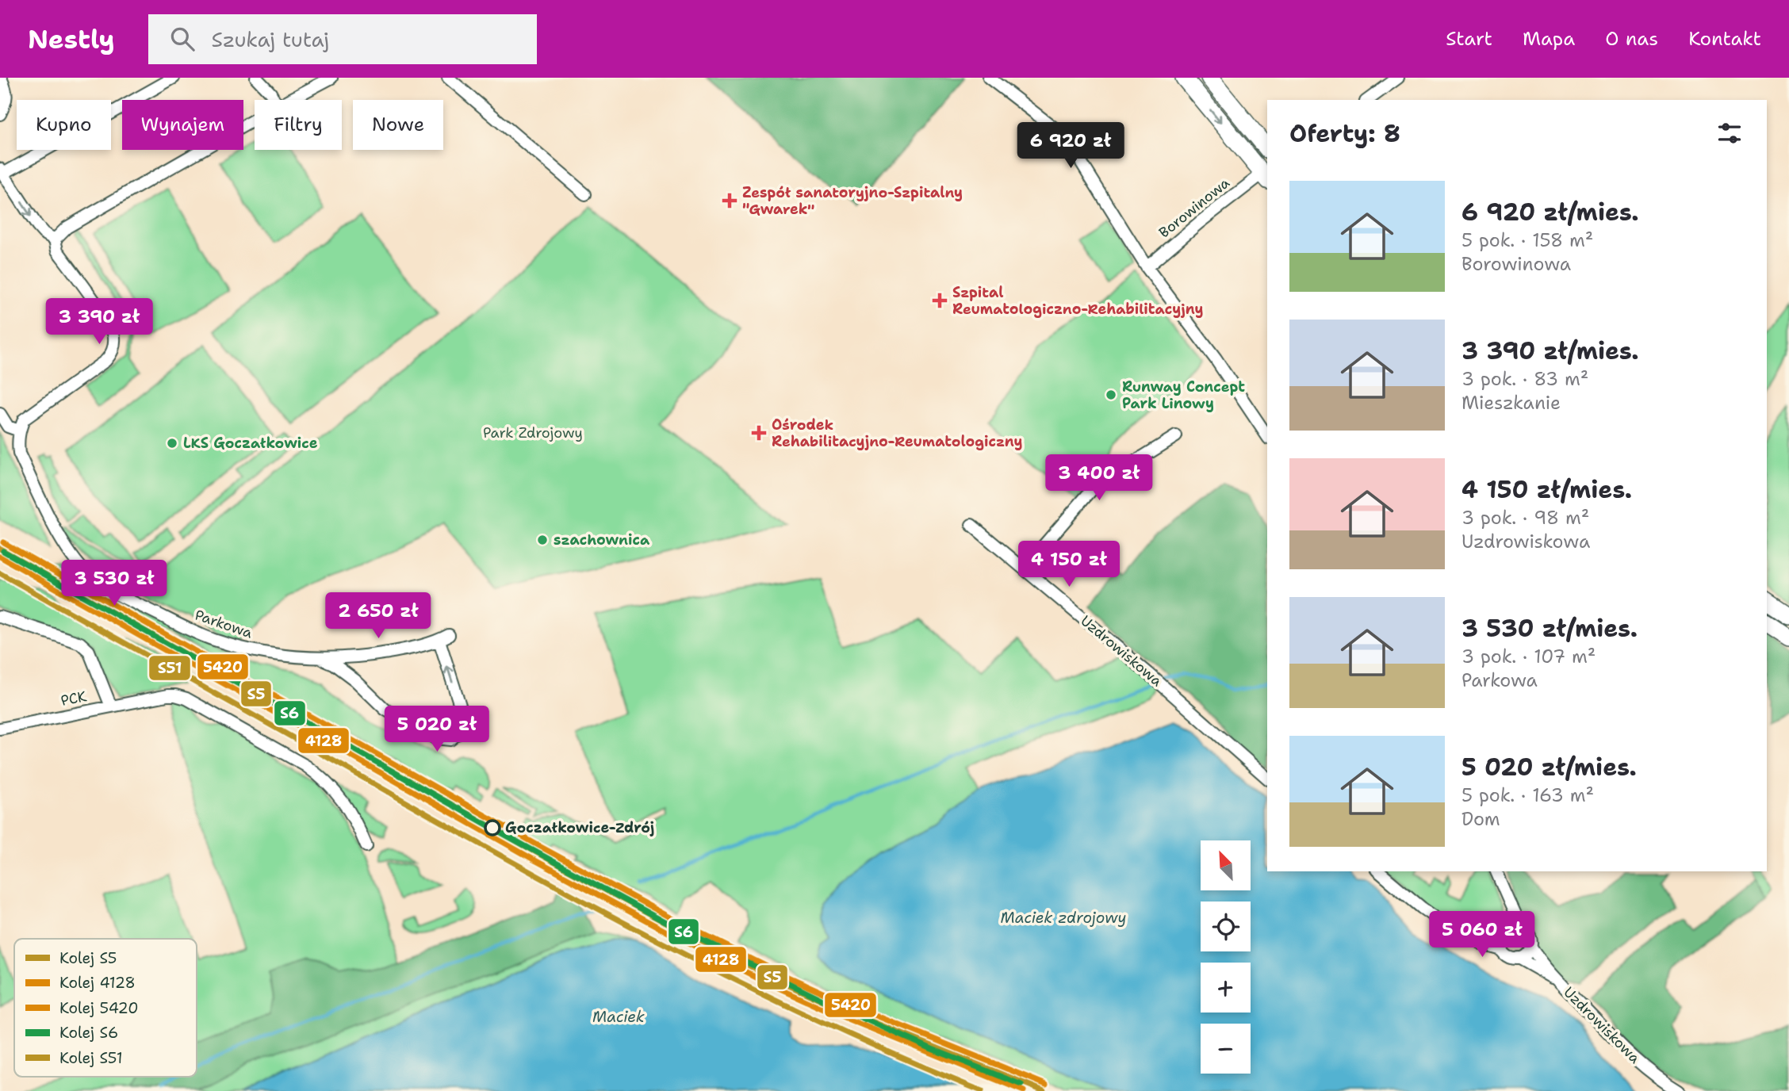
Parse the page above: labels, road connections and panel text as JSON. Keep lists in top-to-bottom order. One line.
{"streets":{"street":["Borowinowa","Parkowa","Uzdrowiskowa","PCK"]},"water":["Maciek zdrojowy","Maciek"],"parks":["Park Zdrojowy"],"places":{"health":["Zespół sanatoryjno-Szpitalny \"Gwarek\"","Szpital Reumatologiczno-Rehabilitacyjny","Ośrodek Rehabilitacyjno-Reumatologiczny"],"other":["Runway Concept Park Linowy","LKS Goczałkowice","szachownica","Goczałkowice-Zdrój"]},"lines":["rail line 5420","rail line S5","rail line S6","rail line 4128","rail line S51"],"legend":["Kolej S5","Kolej 4128","Kolej 5420","Kolej S6","Kolej S51"],"north":"top left","page":{"header":"Nestly","search":"Szukaj tutaj","nav":["Start","Mapa","O nas","Kontakt"],"chip":["Kupno","Wynajem","Filtry","Nowe"],"heading":"Oferty: 8","price":["6 920 zł","3 390 zł","3 400 zł","4 150 zł","3 530 zł","2 650 zł","5 020 zł","5 060 zł"],"list":[{"name":"6 920 zł/mies.","note":"5 pok. · 158 m² · Borowinowa"},{"name":"3 390 zł/mies.","note":"3 pok. · 83 m² · Mieszkanie"},{"name":"4 150 zł/mies.","note":"3 pok. · 98 m² · Uzdrowiskowa"},{"name":"3 530 zł/mies.","note":"3 pok. · 107 m² · Parkowa"},{"name":"5 020 zł/mies.","note":"5 pok. · 163 m² · Dom"}],"map_buttons":["+","−"]}}
